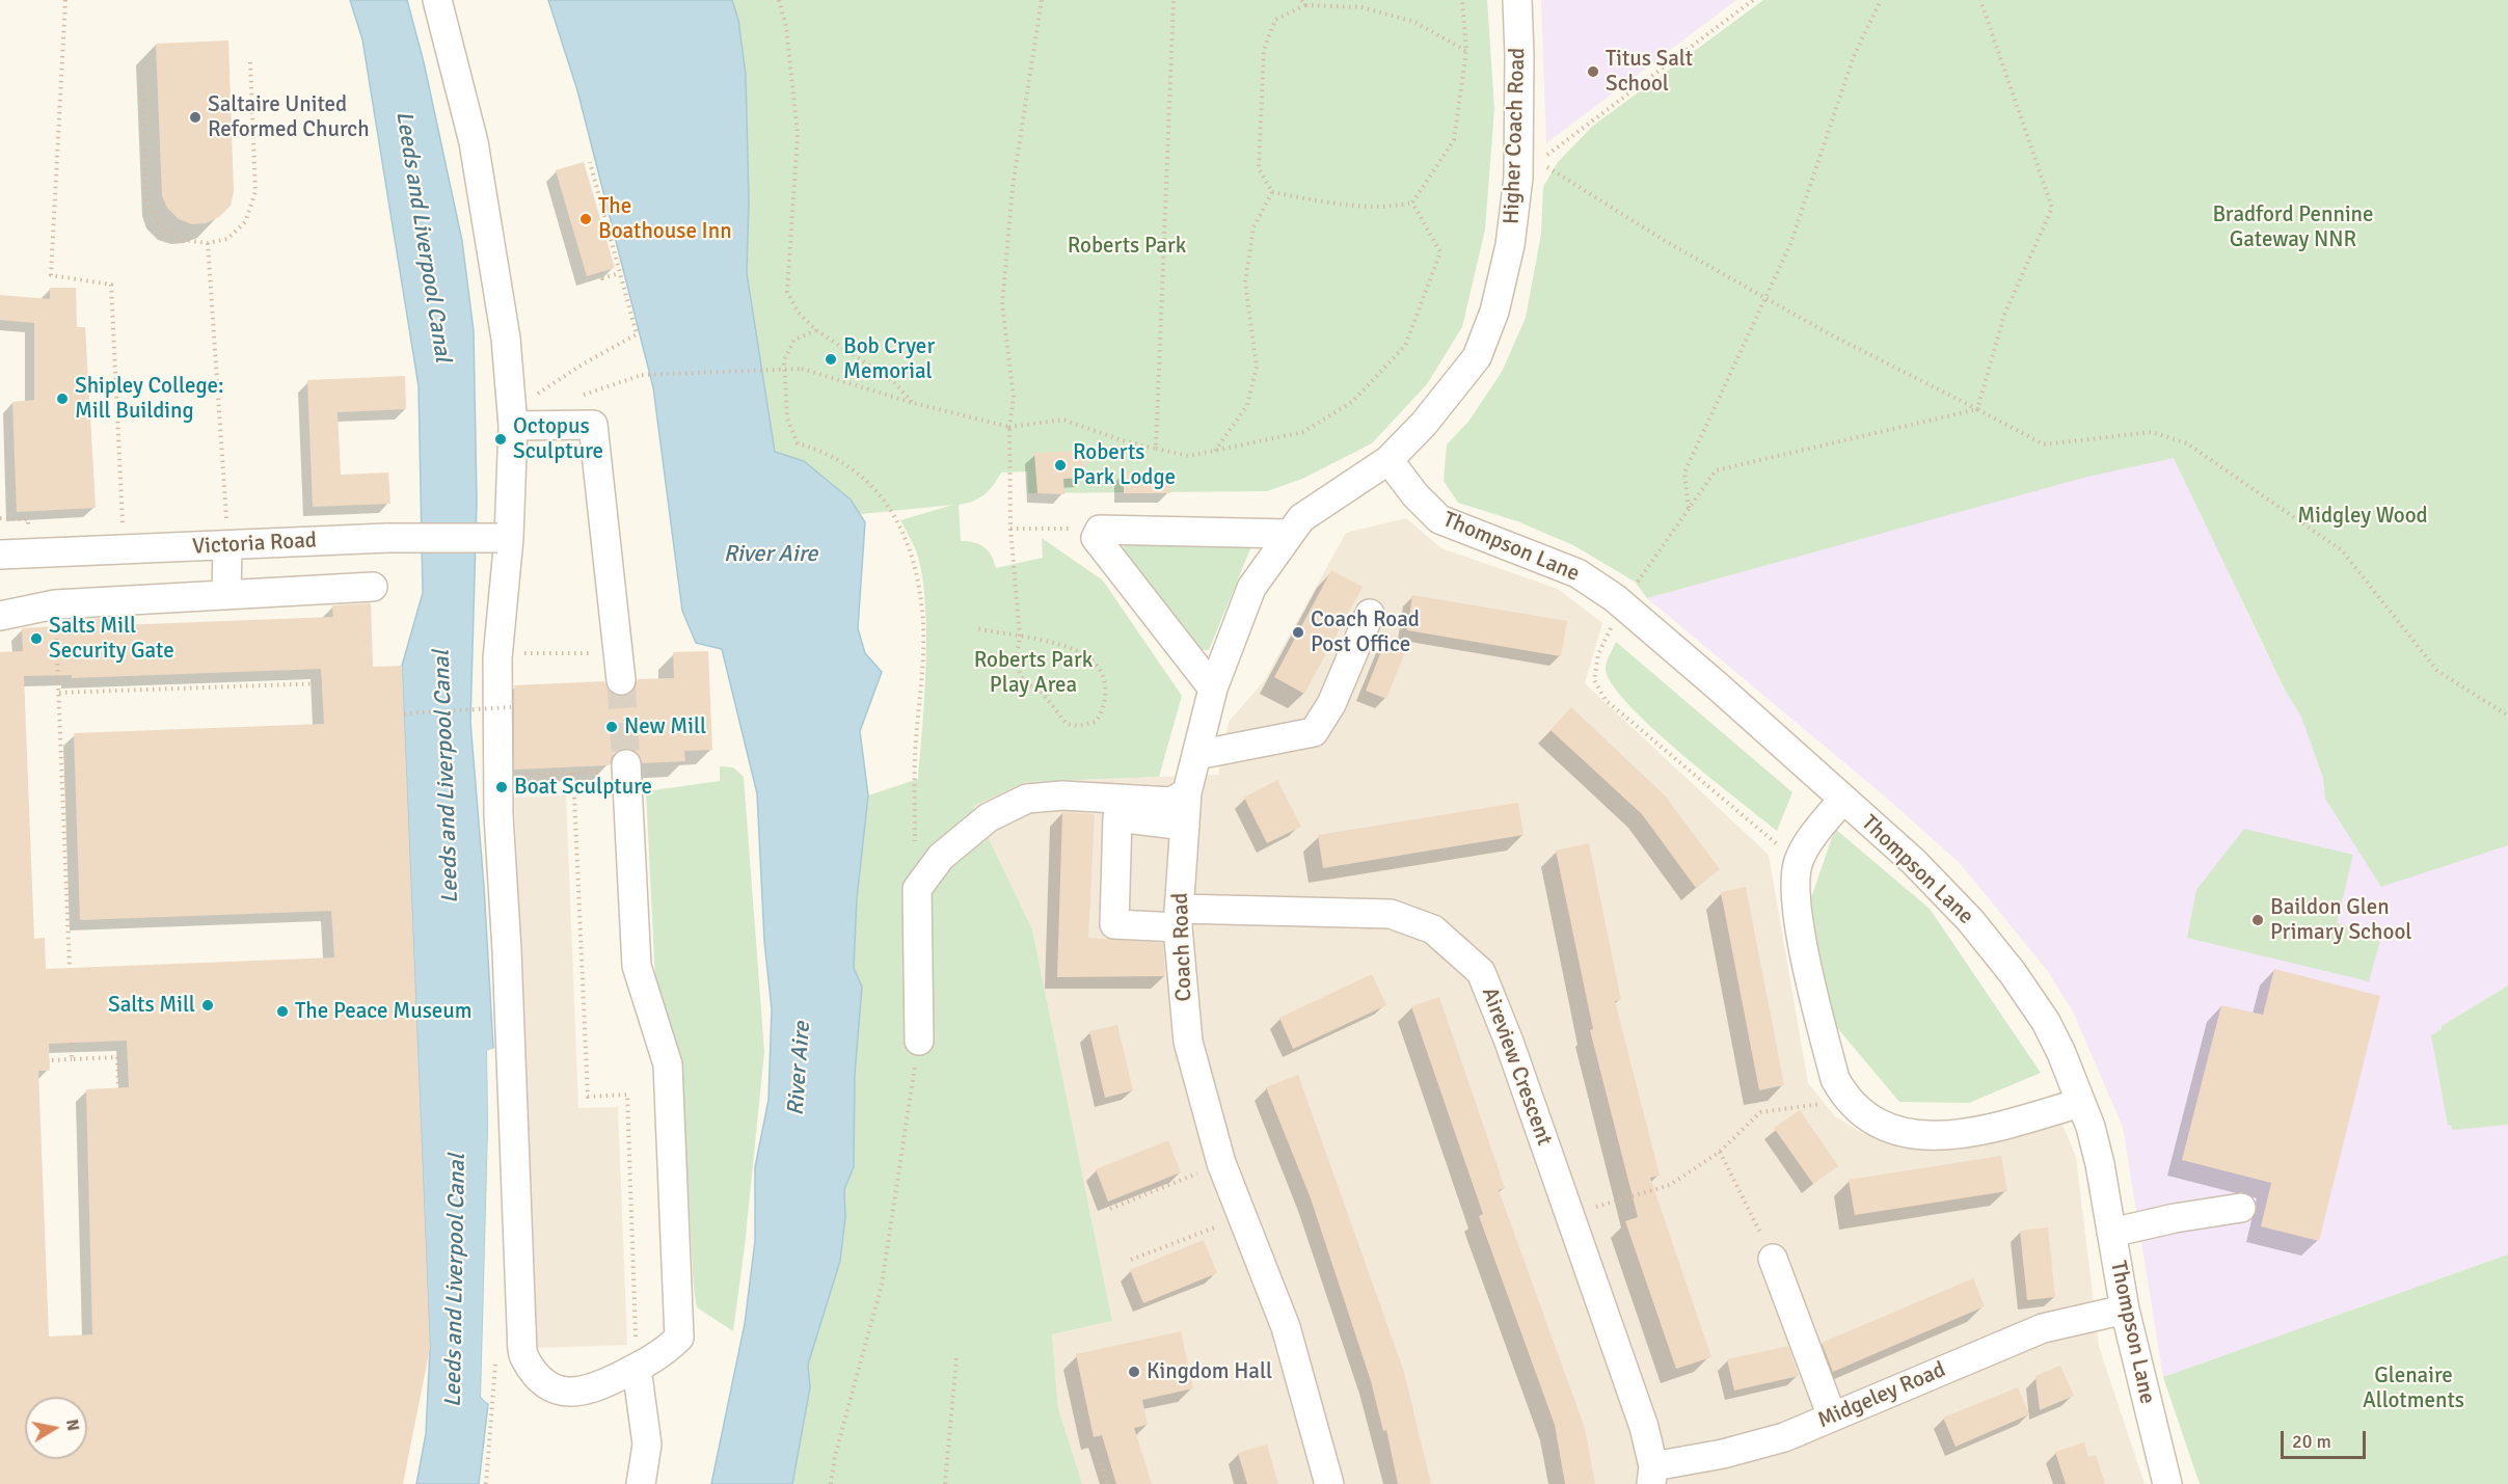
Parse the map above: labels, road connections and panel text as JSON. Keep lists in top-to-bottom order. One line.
{"streets":{"street":["Higher Coach Road","Victoria Road","Thompson Lane","Coach Road","Aireview Crescent","Midgeley Road"]},"crossings":[["Higher Coach Road","Thompson Lane"],["Higher Coach Road","Coach Road"],["Thompson Lane","Coach Road"],["Thompson Lane","Midgeley Road"],["Coach Road","Aireview Crescent"],["Aireview Crescent","Midgeley Road"]],"water":["Leeds and Liverpool Canal","River Aire"],"parks":["Bradford Pennine Gateway NNR","Roberts Park","Midgley Wood","Roberts Park Play Area","Glenaire Allotments"],"places":["Titus Salt School","Saltaire United Reformed Church","The Boathouse Inn","Bob Cryer Memorial","Shipley College: Mill Building","Octopus Sculpture","Roberts Park Lodge","Coach Road Post Office","Salts Mill Security Gate","New Mill","Boat Sculpture","Baildon Glen Primary School","Salts Mill","The Peace Museum","Kingdom Hall"],"scale_bar":"20 m","north":"right"}
